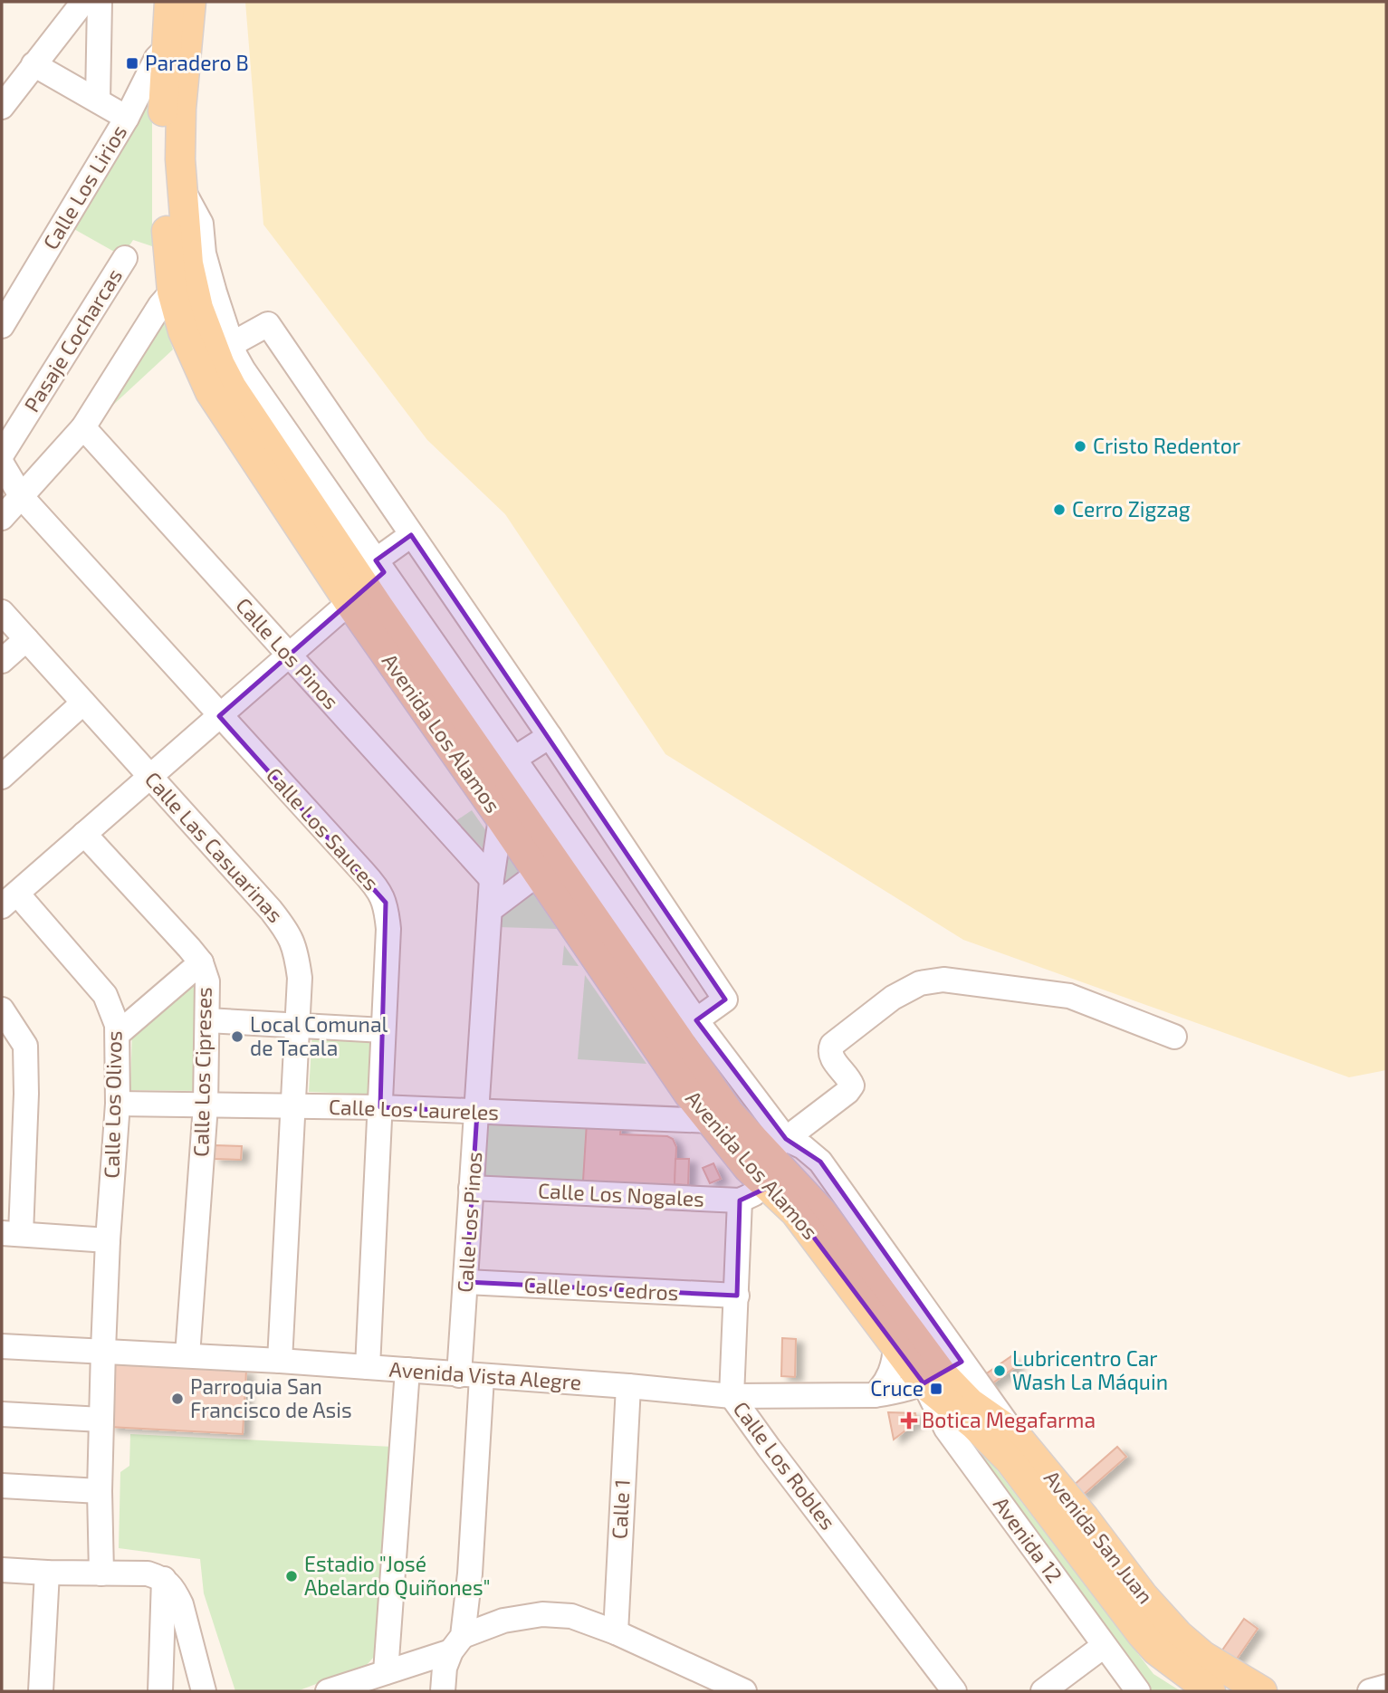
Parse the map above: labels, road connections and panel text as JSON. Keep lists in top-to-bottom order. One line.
{"streets":{"main road":["Avenida Los Alamos","Avenida San Juan"],"street":["Calle Los Lirios","Pasaje Cocharcas","Calle Los Pinos","Calle Los Sauces","Calle Las Casuarinas","Calle Los Cipreses","Calle Los Olivos","Calle Los Laureles","Calle Los Nogales","Calle Los Cedros","Avenida Vista Alegre","Calle Los Robles","Calle 1","Avenida 12"]},"crossings":[["Calle Los Lirios","Avenida Los Alamos"],["Calle Los Pinos","Avenida Los Alamos"],["Calle Los Pinos","Calle Los Laureles"],["Calle Los Pinos","Calle Los Nogales"],["Calle Los Pinos","Calle Los Cedros"],["Calle Los Pinos","Avenida Vista Alegre"],["Avenida Los Alamos","Calle Los Laureles"],["Avenida Los Alamos","Calle Los Nogales"],["Avenida Los Alamos","Avenida Vista Alegre"],["Avenida Los Alamos","Avenida San Juan"],["Avenida Los Alamos","Avenida 12"],["Calle Los Sauces","Calle Los Laureles"],["Calle Los Sauces","Avenida Vista Alegre"],["Calle Las Casuarinas","Calle Los Laureles"],["Calle Las Casuarinas","Avenida Vista Alegre"],["Calle Los Cipreses","Calle Los Laureles"],["Calle Los Cipreses","Avenida Vista Alegre"],["Calle Los Olivos","Calle Los Laureles"],["Calle Los Olivos","Avenida Vista Alegre"],["Calle Los Nogales","Calle Los Robles"],["Calle Los Cedros","Calle Los Robles"],["Avenida Vista Alegre","Calle Los Robles"],["Avenida Vista Alegre","Calle 1"],["Avenida Vista Alegre","Avenida San Juan"],["Avenida Vista Alegre","Avenida 12"],["Avenida San Juan","Avenida 12"]],"places":{"transit":["Paradero B","Cruce"],"other":["Cristo Redentor","Cerro Zigzag","Local Comunal de Tacala","Lubricentro Car Wash La Máquin","Parroquia San Francisco de Asis","Estadio \"José Abelardo Quiñones\""],"health":["Botica Megafarma"]}}
